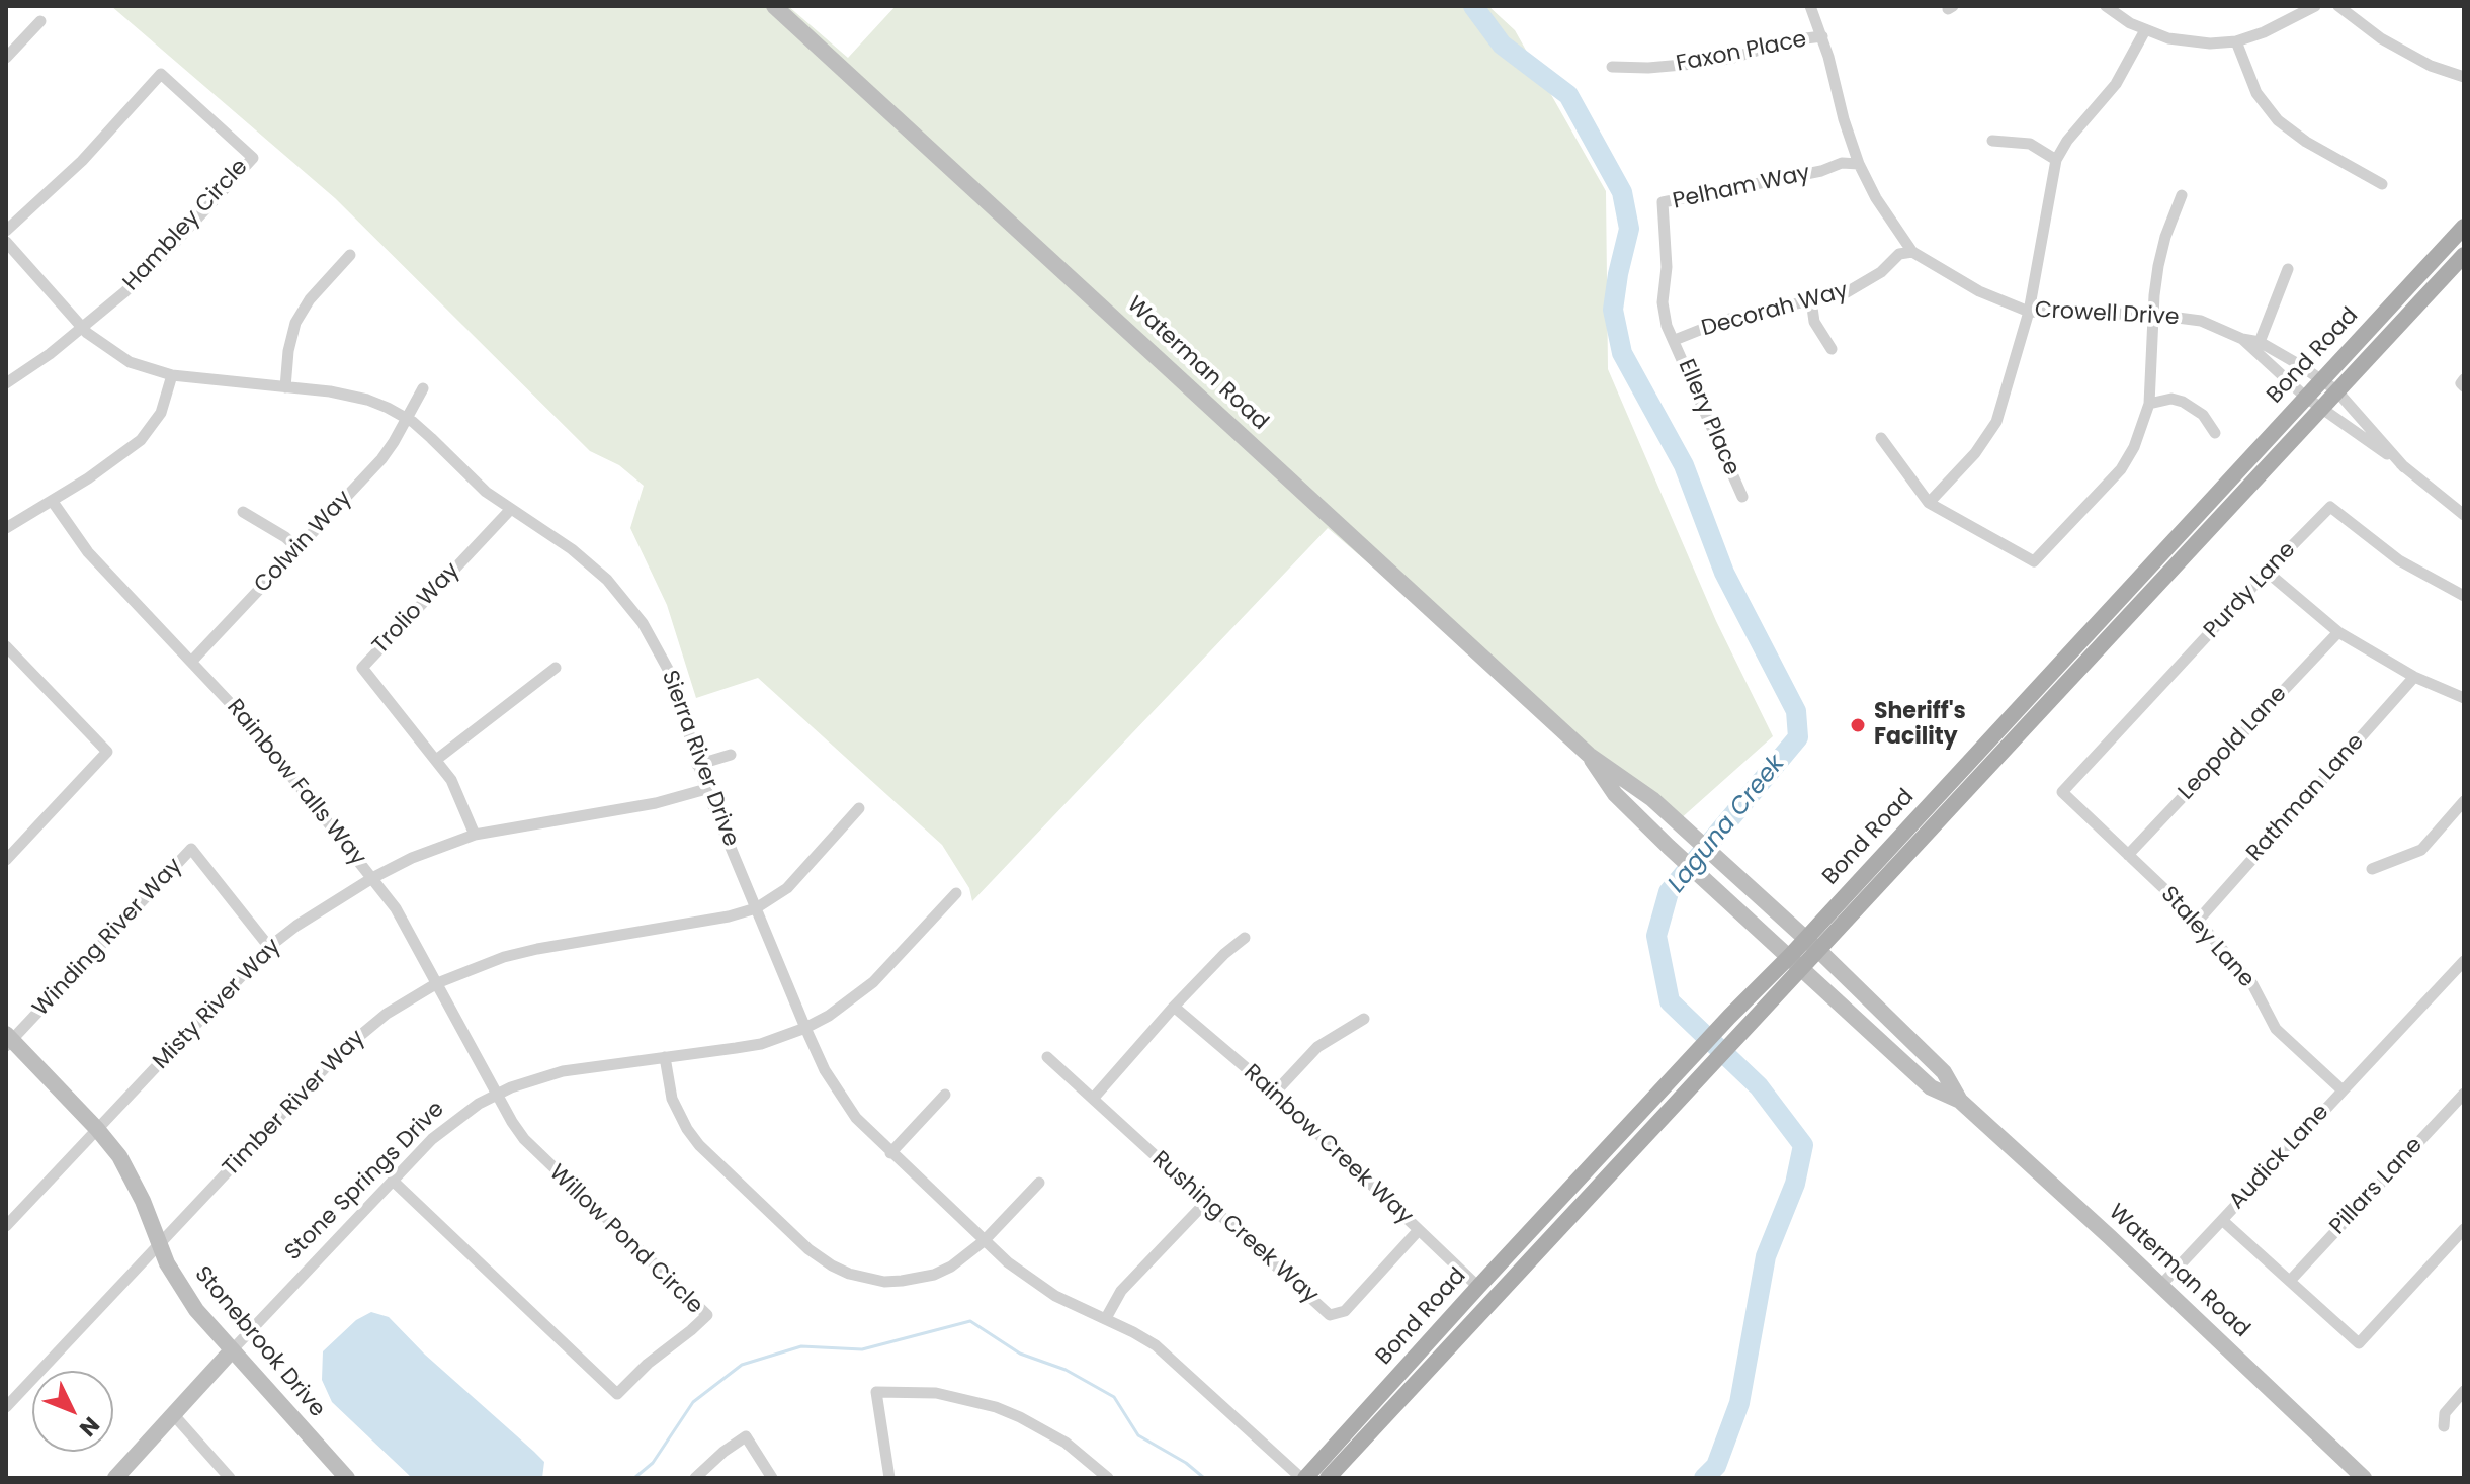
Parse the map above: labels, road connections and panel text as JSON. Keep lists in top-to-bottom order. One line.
{"streets":{"main road":["Bond Road","Waterman Road","Stone Springs Drive","Stonebrook Drive"],"street":["Faxon Place","Pelham Way","Hambley Circle","Decorah Way","Crowell Drive","Ellery Place","Colwin Way","Purdy Lane","Trolio Way","Leopold Lane","Sierra River Drive","Rainbow Falls Way","Rathman Lane","Winding River Way","Staley Lane","Misty River Way","Timber River Way","Rainbow Creek Way","Audick Lane","Pillars Lane","Rushing Creek Way","Willow Pond Circle"]},"crossings":[["Faxon Place","Crowell Drive"],["Pelham Way","Decorah Way"],["Pelham Way","Crowell Drive"],["Pelham Way","Ellery Place"],["Hambley Circle","Sierra River Drive"],["Decorah Way","Crowell Drive"],["Decorah Way","Ellery Place"],["Crowell Drive","Bond Road"],["Bond Road","Waterman Road"],["Bond Road","Sierra River Drive"],["Bond Road","Rainbow Creek Way"],["Colwin Way","Sierra River Drive"],["Colwin Way","Rainbow Falls Way"],["Purdy Lane","Staley Lane"],["Trolio Way","Sierra River Drive"],["Trolio Way","Misty River Way"],["Leopold Lane","Staley Lane"],["Sierra River Drive","Misty River Way"],["Sierra River Drive","Timber River Way"],["Sierra River Drive","Stone Springs Drive"],["Rainbow Falls Way","Misty River Way"],["Rainbow Falls Way","Timber River Way"],["Rainbow Falls Way","Stone Springs Drive"],["Rainbow Falls Way","Willow Pond Circle"],["Rathman Lane","Staley Lane"],["Winding River Way","Misty River Way"],["Winding River Way","Stonebrook Drive"],["Staley Lane","Audick Lane"],["Misty River Way","Stonebrook Drive"],["Timber River Way","Stonebrook Drive"],["Rainbow Creek Way","Rushing Creek Way"],["Audick Lane","Pillars Lane"],["Stone Springs Drive","Willow Pond Circle"],["Stone Springs Drive","Stonebrook Drive"]],"water":["Laguna Creek"],"places":["Sheriff's Facility"],"north":"bottom right"}
